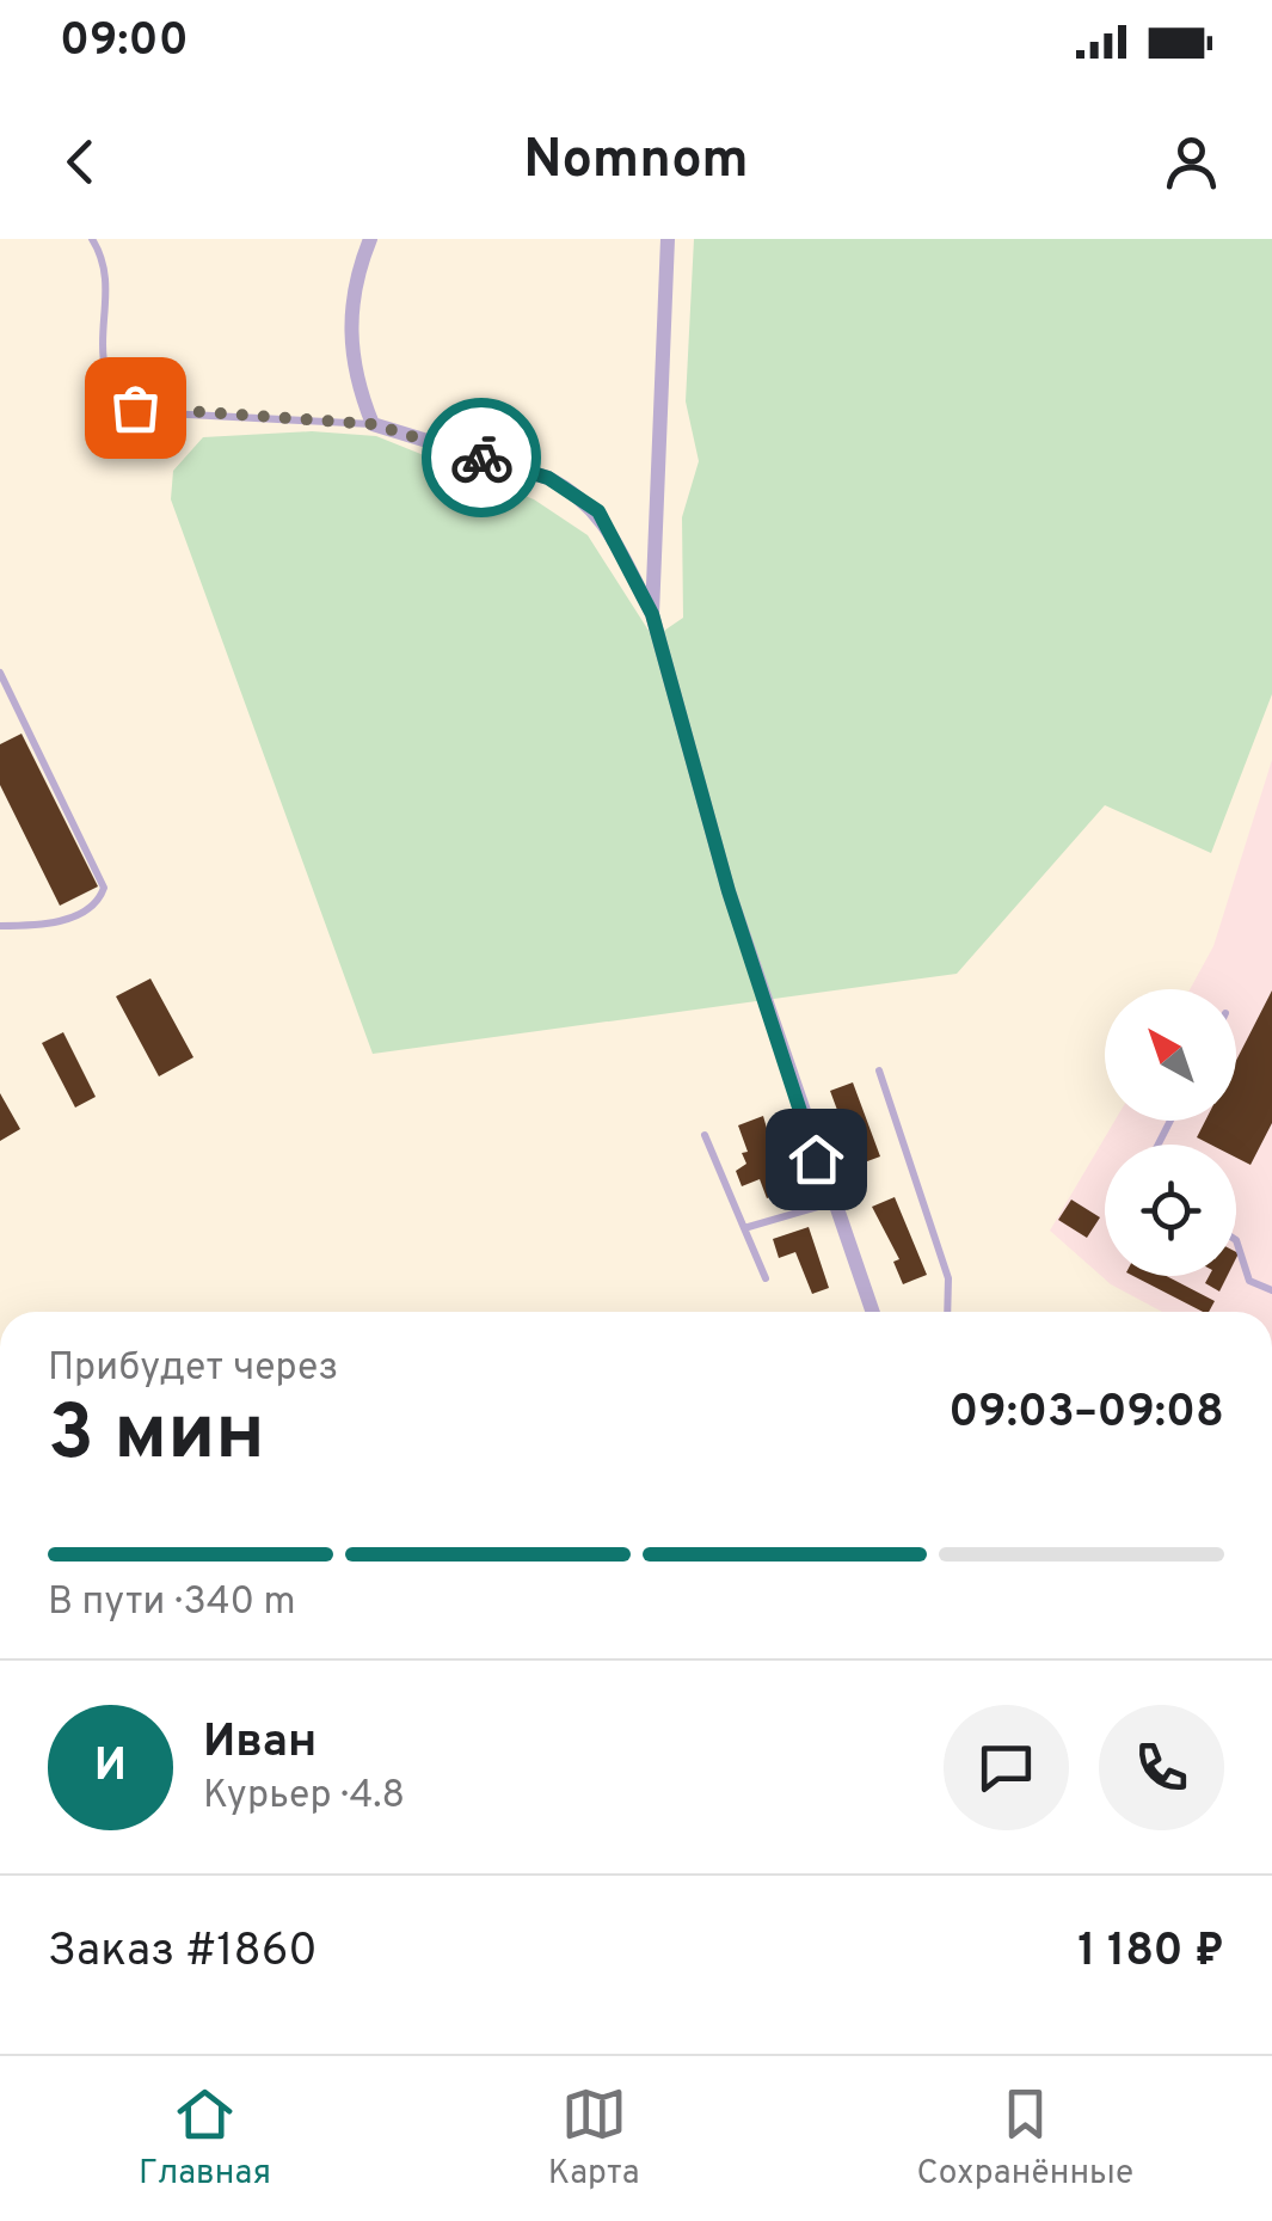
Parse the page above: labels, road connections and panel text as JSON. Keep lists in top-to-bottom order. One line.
{"north":"top left","page":{"status":"09:00","header":"Nomnom","heading":["3 мин","Прибудет через","09:03–09:08"],"panel":["Иван","Курьер · 4.8","Заказ #1860","1 180 ₽"],"bar":"В пути · 340 m","round":"И","tabs":["Главная","Карта","Сохранённые"]}}
